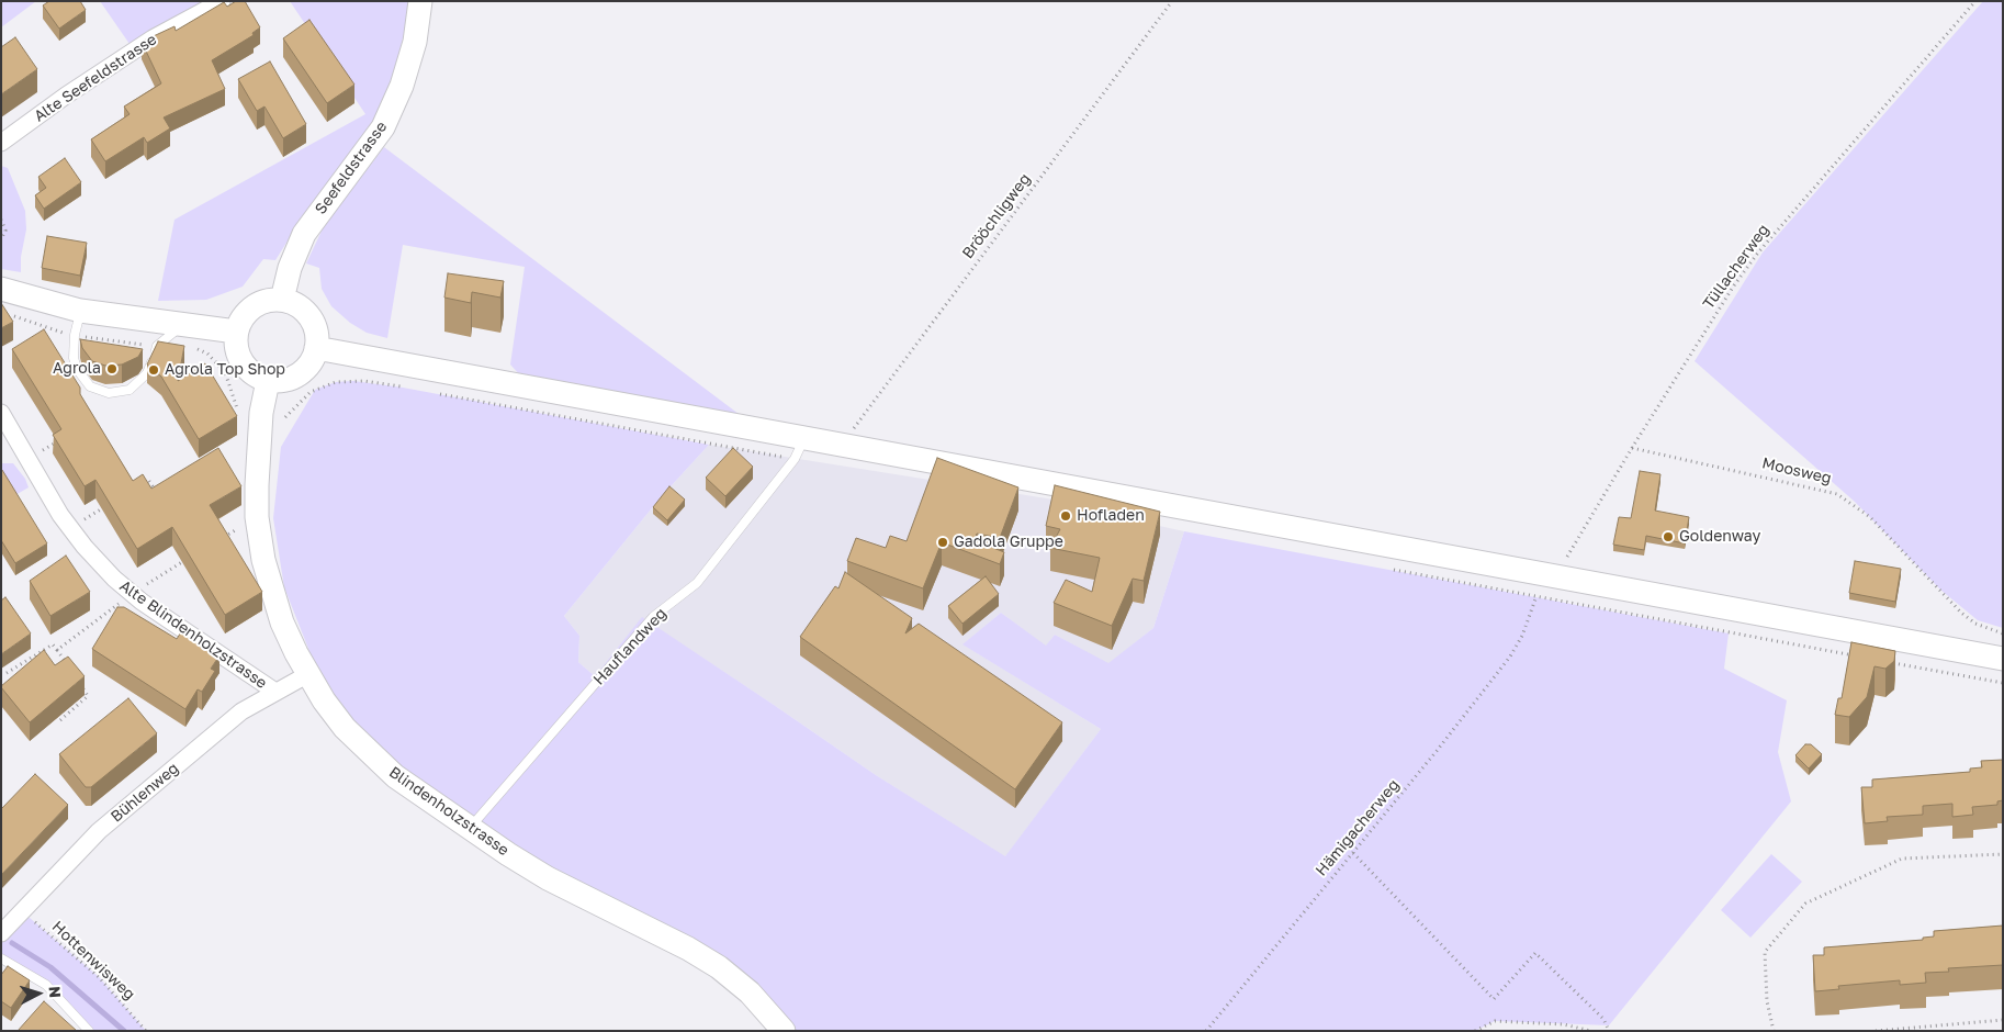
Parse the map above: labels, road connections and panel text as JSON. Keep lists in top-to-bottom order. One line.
{"streets":{"main road":["Seefeldstrasse","Blindenholzstrasse"],"street":["Alte Seefeldstrasse","Alte Blindenholzstrasse","Bühlenweg"],"lane":["Hauflandweg"],"path":["Brööchligweg","Tüllacherweg","Moosweg","Hämigacherweg","Hottenwisweg"]},"crossings":[["Seefeldstrasse","Blindenholzstrasse"],["Tüllacherweg","Moosweg"],["Tüllacherweg","Hämigacherweg"],["Alte Blindenholzstrasse","Bühlenweg"],["Hauflandweg","Blindenholzstrasse"],["Bühlenweg","Blindenholzstrasse"],["Bühlenweg","Hottenwisweg"]],"places":["Agrola","Agrola Top Shop","Hofladen","Goldenway","Gadola Gruppe"],"north":"right"}
